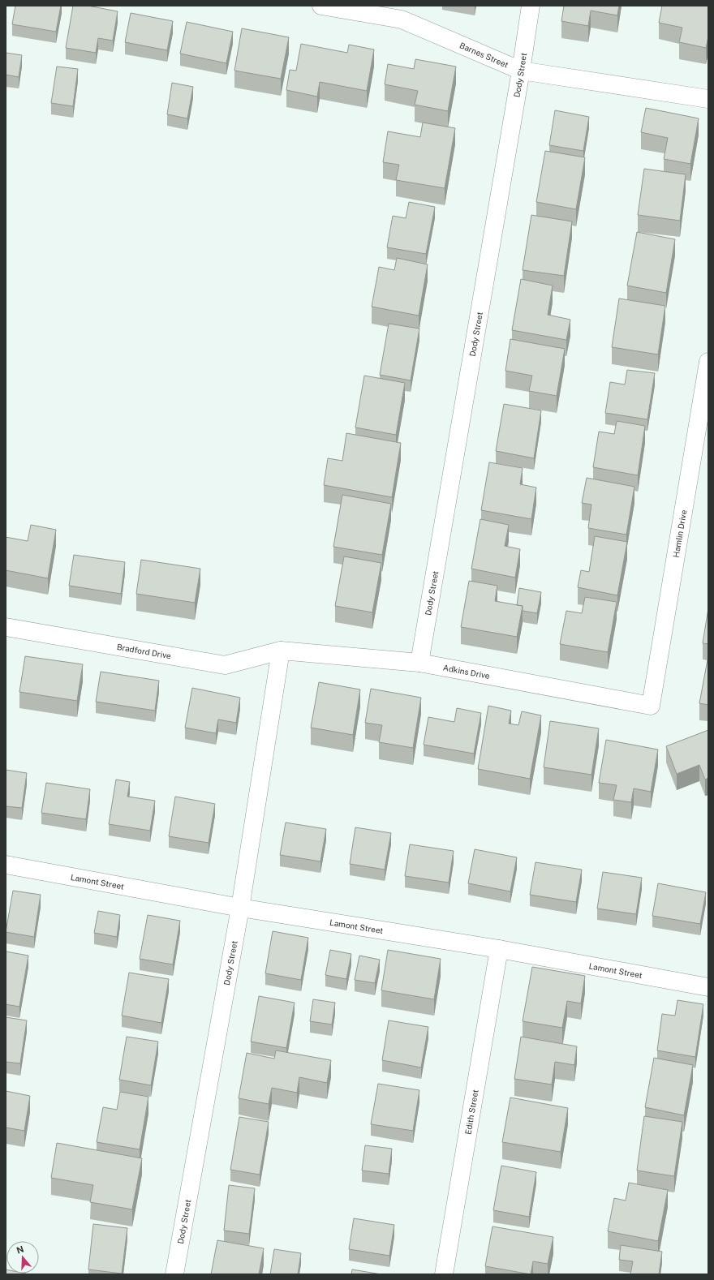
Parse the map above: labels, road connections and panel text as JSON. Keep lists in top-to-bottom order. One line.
{"streets":{"street":["Barnes Street","Dody Street","Hamlin Drive","Bradford Drive","Adkins Drive","Lamont Street","Edith Street"]},"crossings":[["Barnes Street","Dody Street"],["Dody Street","Bradford Drive"],["Dody Street","Adkins Drive"],["Dody Street","Lamont Street"],["Hamlin Drive","Adkins Drive"],["Bradford Drive","Adkins Drive"],["Lamont Street","Edith Street"]],"north":"top"}
